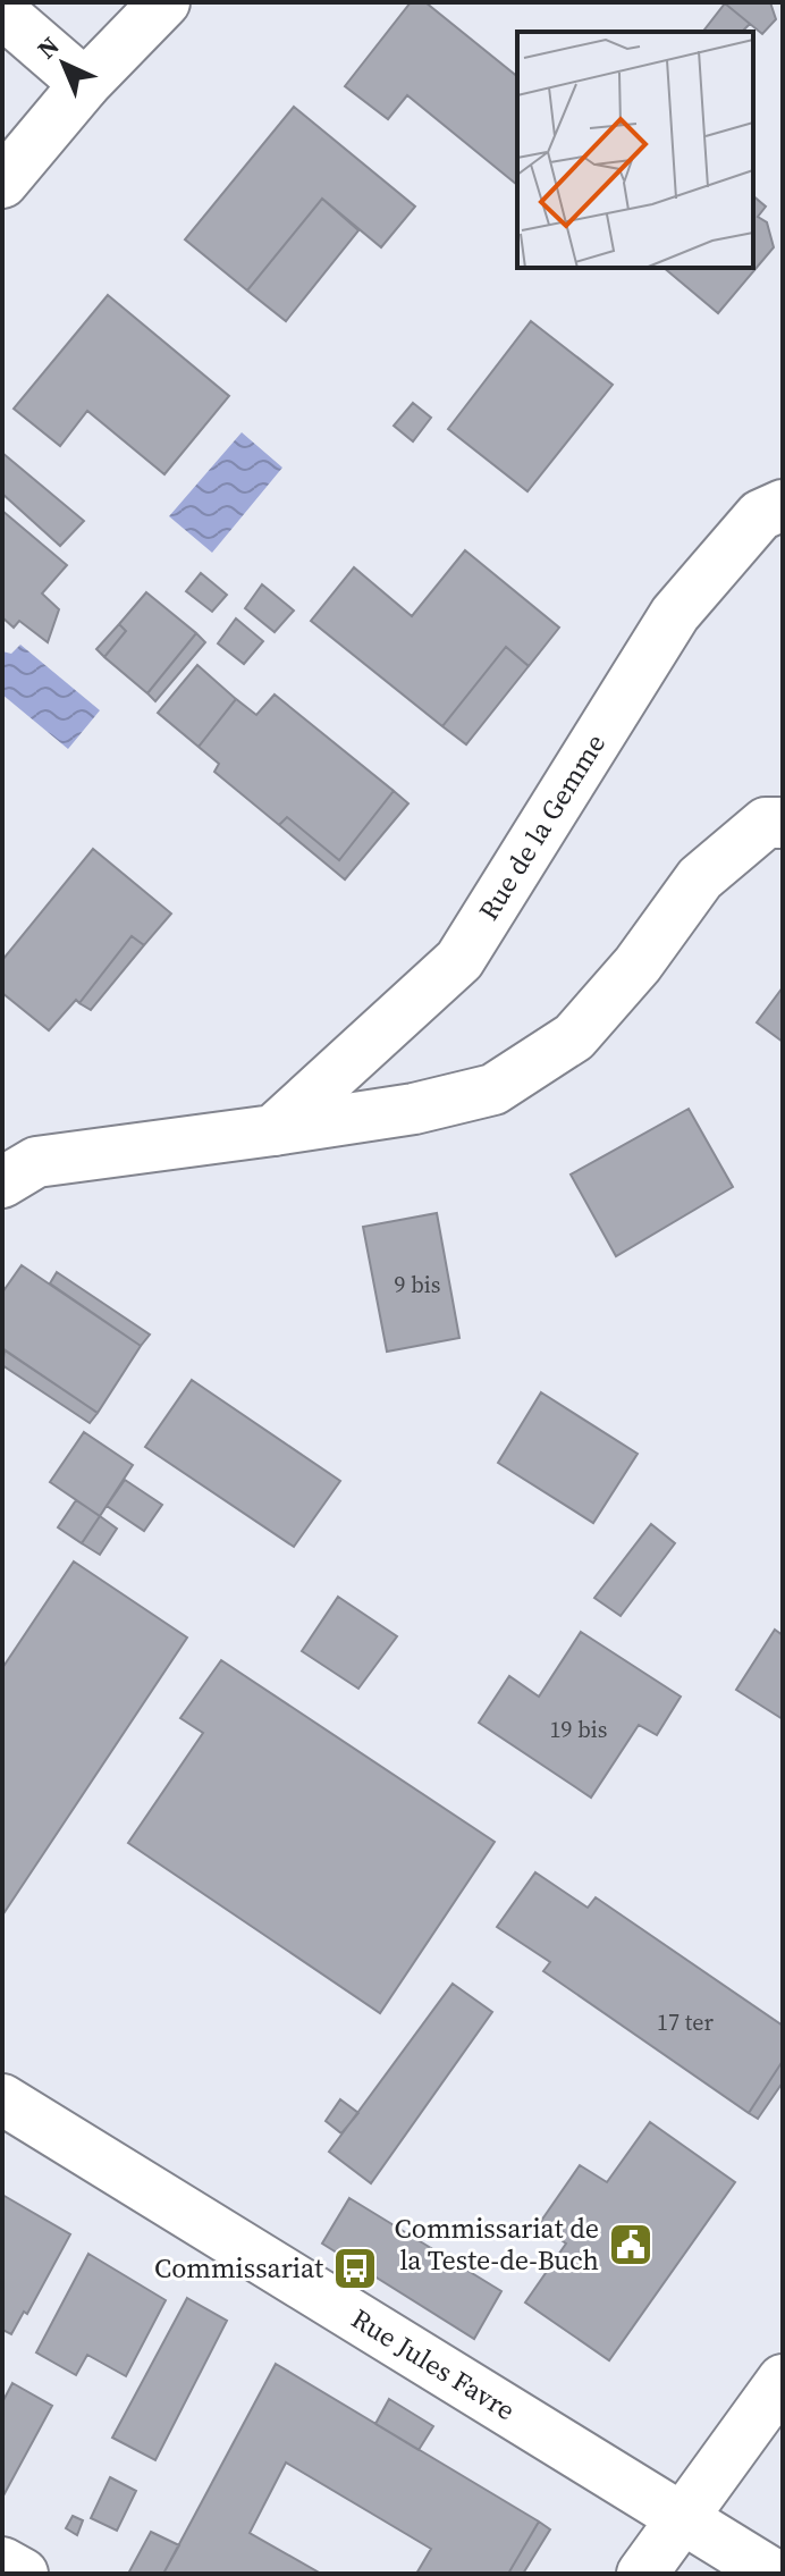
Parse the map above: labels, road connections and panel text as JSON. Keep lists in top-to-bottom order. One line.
{"streets":{"street":["Rue de la Gemme","Rue Jules Favre"]},"places":{"public building":["Commissariat de la Teste-de-Buch"],"bus stop":["Commissariat"]},"house_numbers":["9 bis","19 bis","17 ter"],"north":"top left"}
